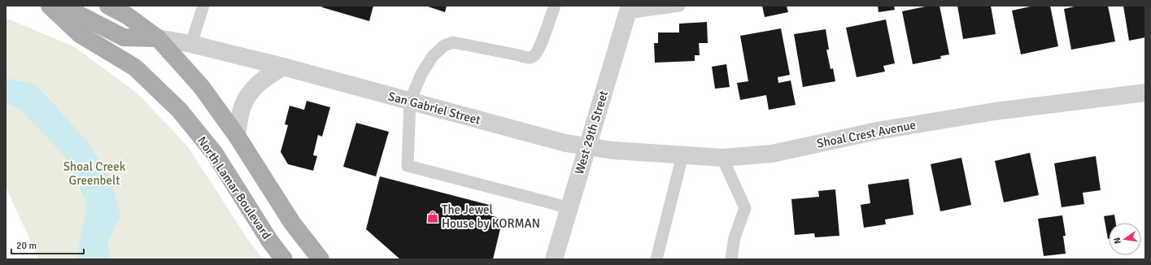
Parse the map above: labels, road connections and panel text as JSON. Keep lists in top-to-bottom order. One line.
{"streets":{"main road":["North Lamar Boulevard"],"street":["San Gabriel Street","West 29th Street","Shoal Crest Avenue"]},"crossings":[["San Gabriel Street","West 29th Street"],["San Gabriel Street","Shoal Crest Avenue"],["West 29th Street","Shoal Crest Avenue"]],"parks":["Shoal Creek Greenbelt"],"places":{"shop":["The Jewel House by KORMAN"]},"scale_bar":"20 m","north":"left"}
